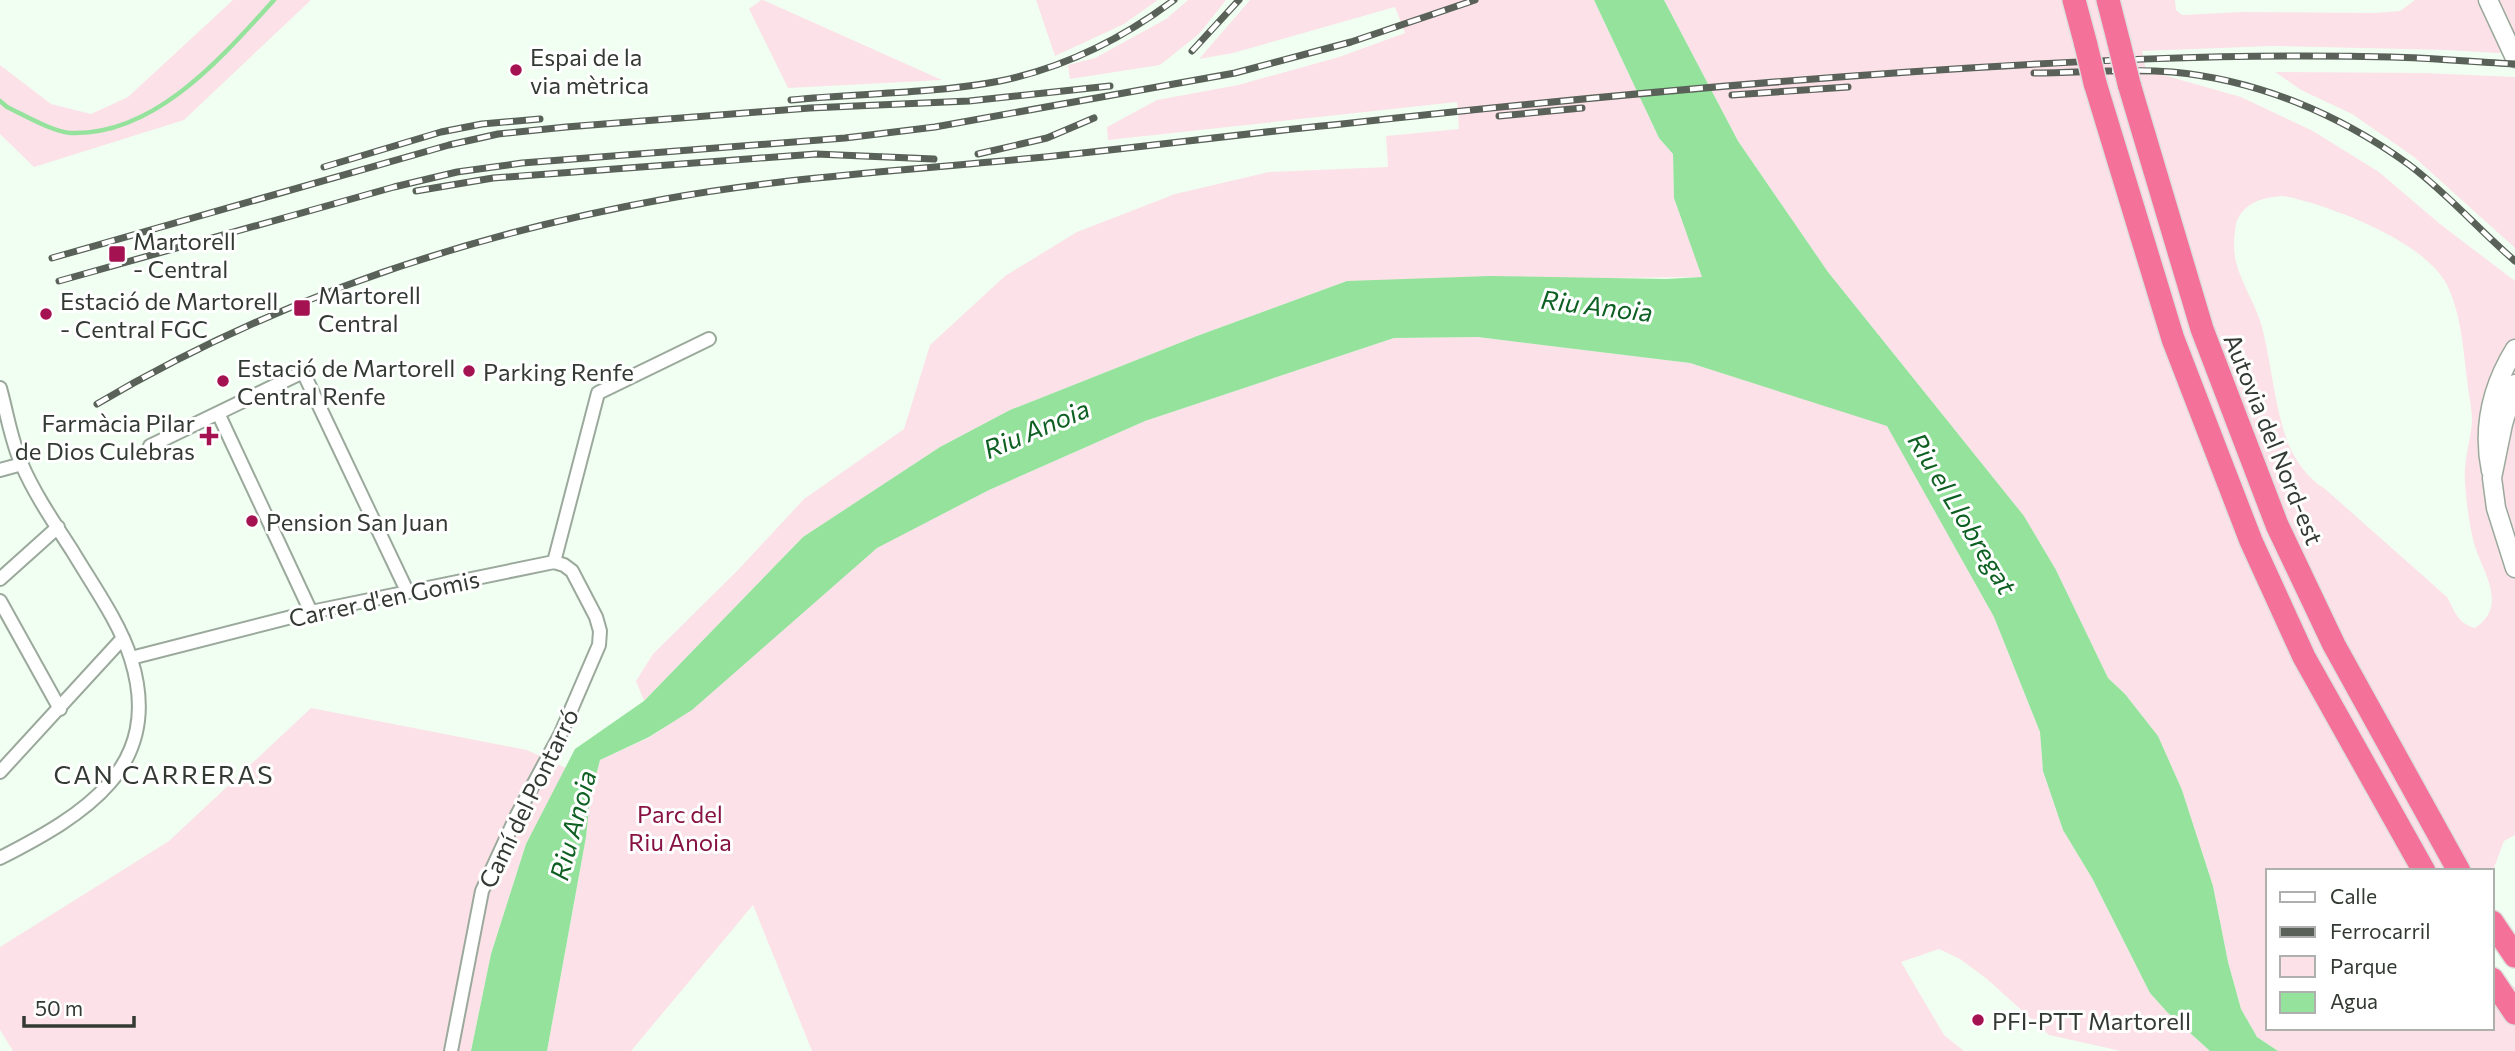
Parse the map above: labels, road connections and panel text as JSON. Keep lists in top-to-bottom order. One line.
{"streets":{"highway":["Autovia del Nord-est"],"street":["Carrer d'en Gomis","Camí del Pontarró"]},"crossings":[["Carrer d'en Gomis","Camí del Pontarró"]],"districts":["CAN CARRERAS"],"water":["Riu Anoia","Riu el Llobregat"],"parks":["Parc del Riu Anoia"],"places":{"other":["Espai de la via mètrica","Estació de Martorell - Central FGC","Parking Renfe","Estació de Martorell Central Renfe","Pension San Juan","PFI-PTT Martorell"],"transit":["Martorell - Central","Martorell Central"],"health":["Farmàcia Pilar de Dios Culebras"]},"legend":["Calle","Ferrocarril","Parque","Agua"],"scale_bar":"50 m"}
